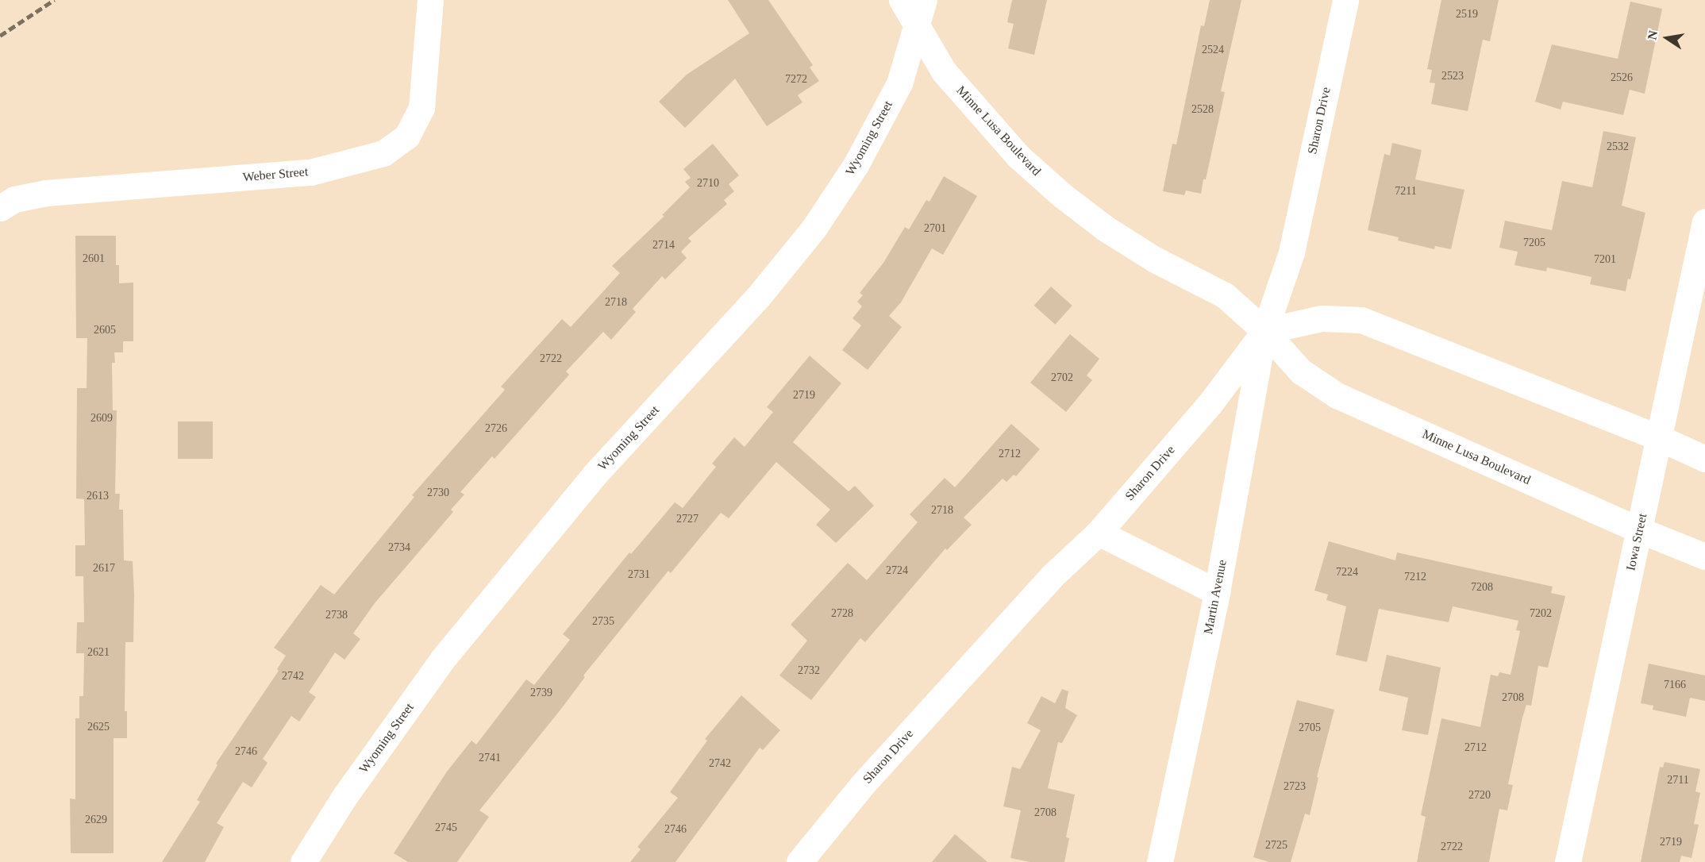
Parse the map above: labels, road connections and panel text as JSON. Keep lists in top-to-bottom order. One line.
{"streets":{"street":["Sharon Drive","Minne Lusa Boulevard","Wyoming Street","Weber Street","Iowa Street","Martin Avenue"]},"crossings":[["Sharon Drive","Minne Lusa Boulevard"],["Sharon Drive","Martin Avenue"],["Minne Lusa Boulevard","Wyoming Street"],["Minne Lusa Boulevard","Iowa Street"],["Minne Lusa Boulevard","Martin Avenue"]],"house_numbers":["2519","2524","2523","2526","7272","2528","2532","2710","7211","2701","7205","2714","2601","7201","2718","2605","2722","2702","2719","2609","2726","2712","2730","2613","2718","2727","2734","2617","2724","7224","2731","7212","7208","2728","7202","2738","2735","2621","2732","2742","7166","2739","2708","2625","2705","2712","2746","2741","2742","2711","2723","2720","2708","2629","2745","2746","2719","2725","2722"],"north":"left"}
